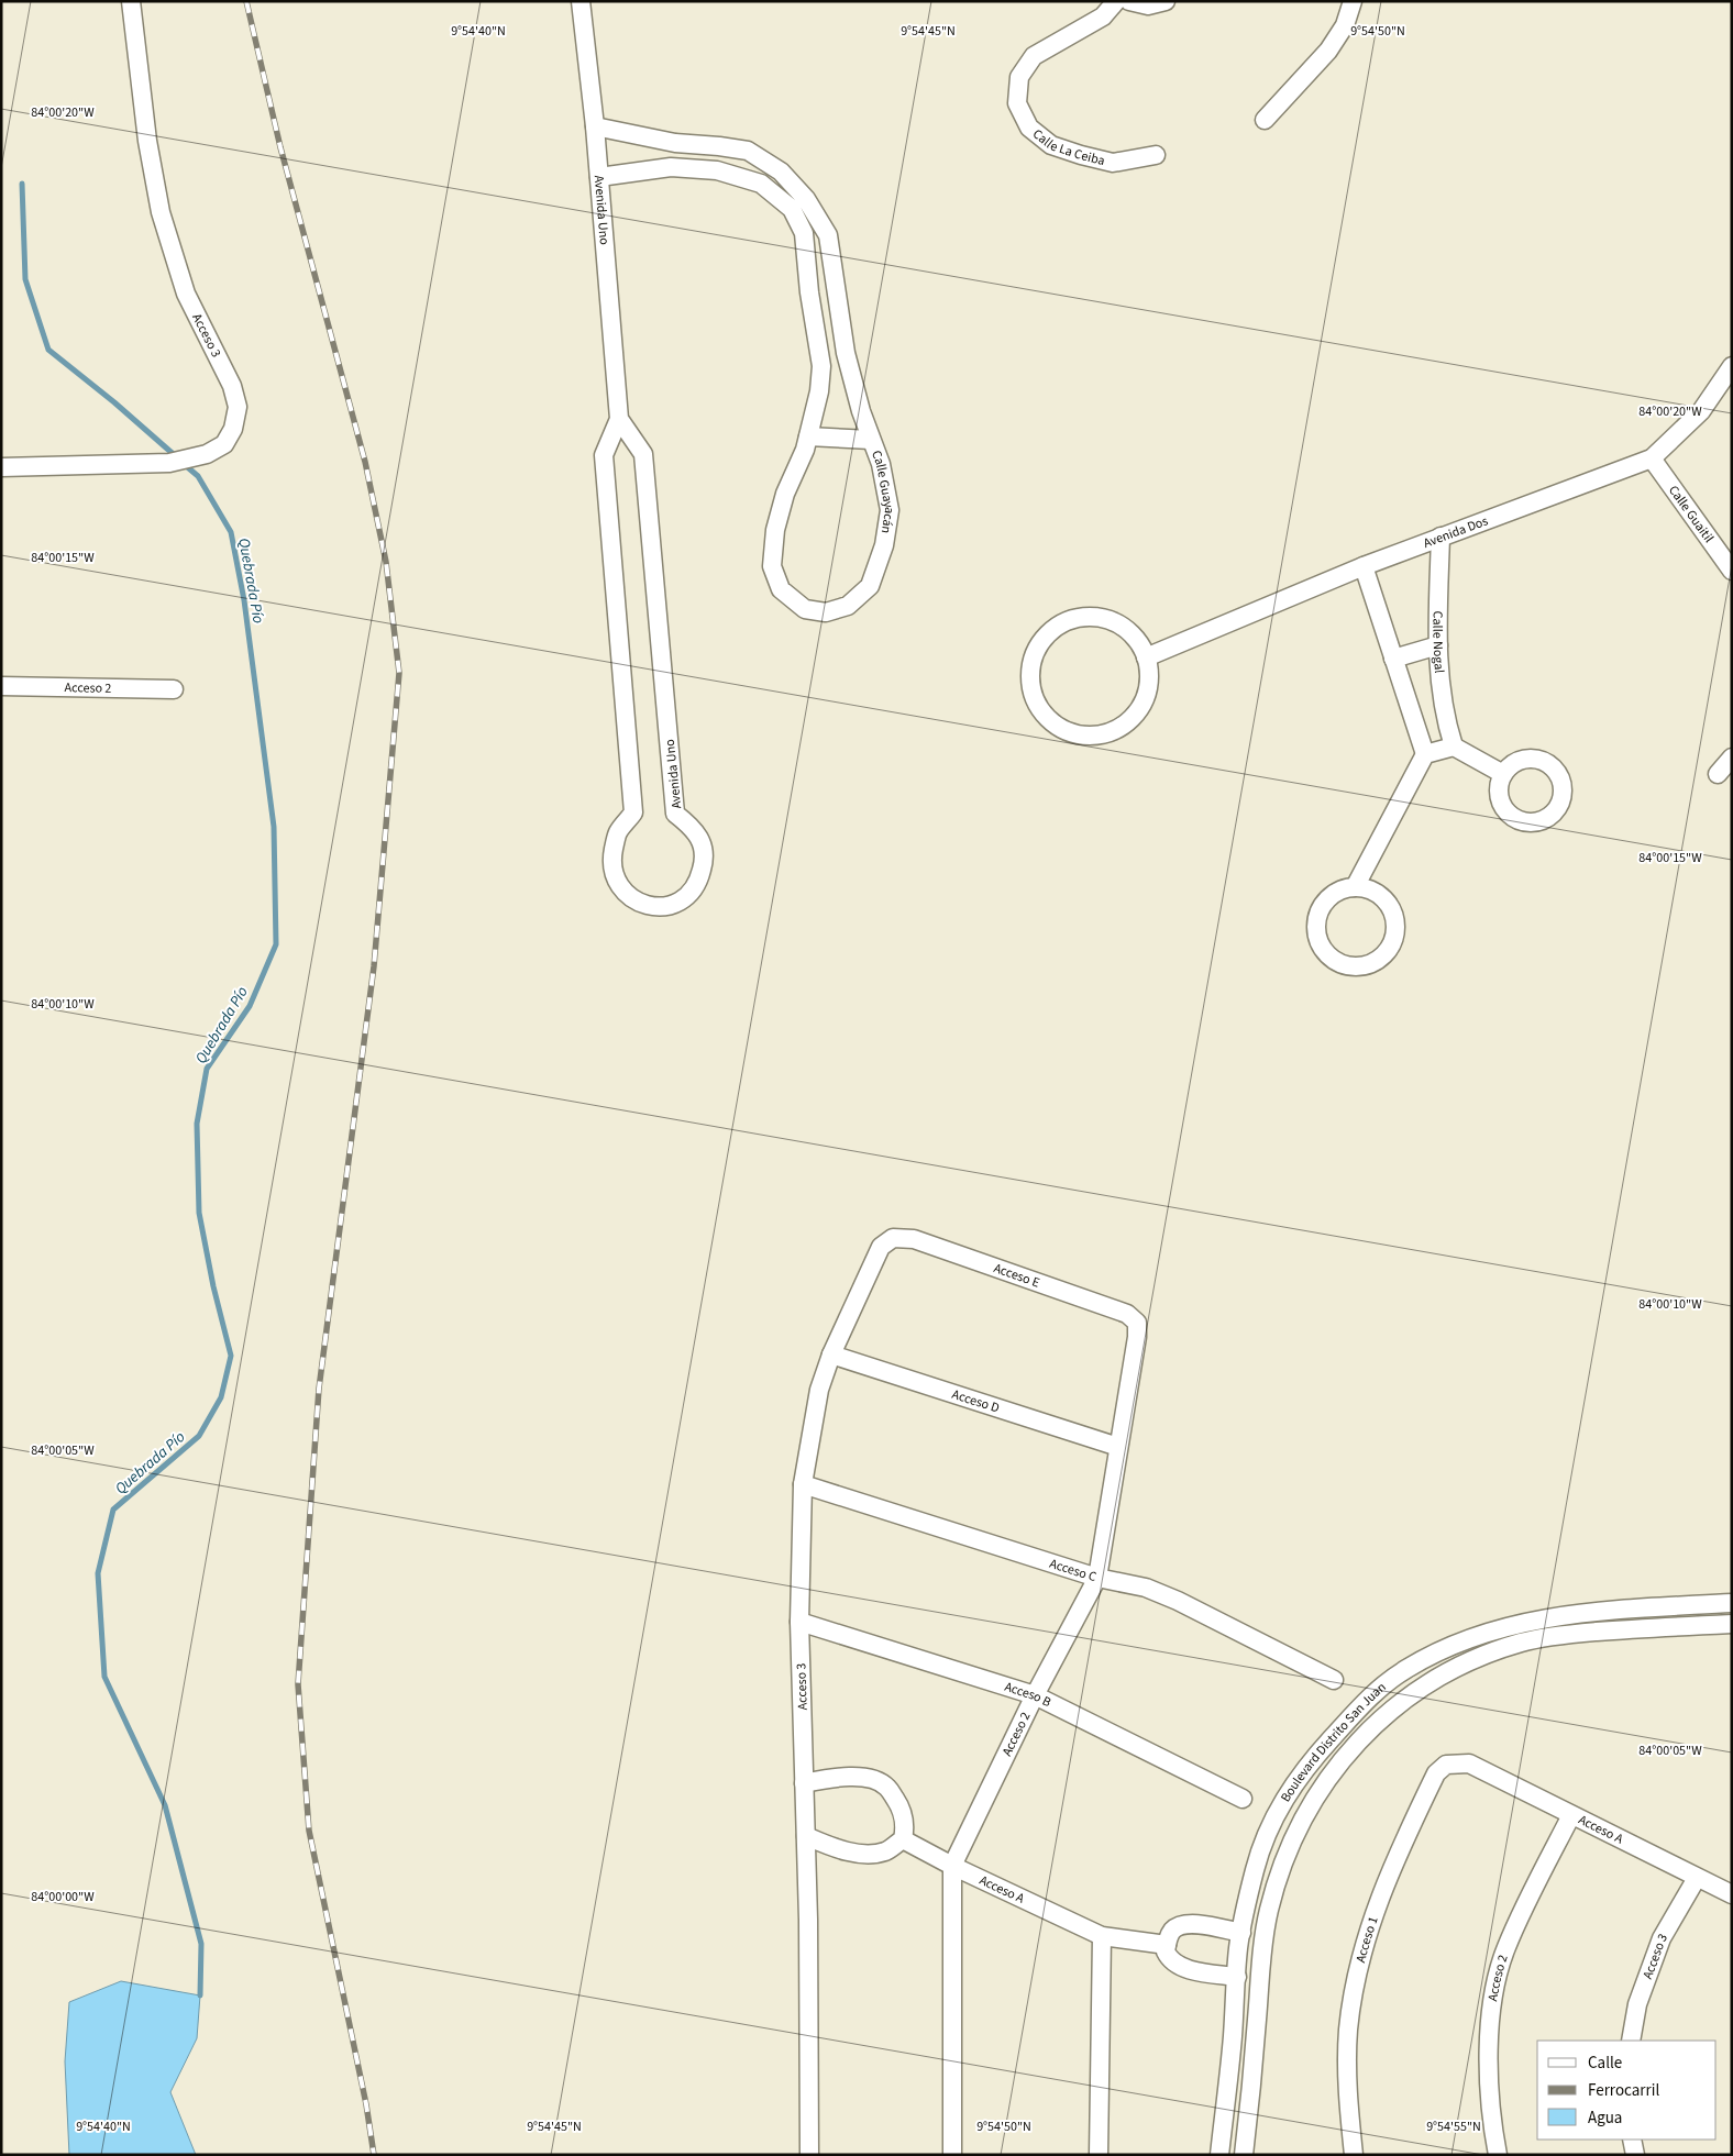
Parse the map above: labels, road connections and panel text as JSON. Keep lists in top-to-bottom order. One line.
{"streets":{"street":["Calle La Ceiba","Avenida Uno","Acceso 3","Calle Guayacán","Calle Guaitil","Avenida Dos","Calle Nogal","Acceso 2","Acceso E","Acceso D","Acceso C","Acceso B","Boulevard Distrito San Juan","Acceso A","Acceso 1"]},"crossings":[["Avenida Uno","Calle Guayacán"],["Acceso 3","Acceso E"],["Acceso 3","Acceso D"],["Acceso 3","Acceso C"],["Acceso 3","Acceso B"],["Acceso 3","Acceso A"],["Calle Guaitil","Avenida Dos"],["Avenida Dos","Calle Nogal"],["Acceso 2","Acceso E"],["Acceso 2","Acceso D"],["Acceso 2","Acceso C"],["Acceso 2","Acceso B"],["Acceso 2","Acceso A"],["Acceso A","Acceso 1"]],"water":["Quebrada Pío"],"legend":["Calle","Ferrocarril","Agua"],"coordinates":["9°54'40\"N","9°54'45\"N","9°54'50\"N","84°00'20\"W","84°00'15\"W","84°00'10\"W","84°00'05\"W","84°00'00\"W","9°54'55\"N"]}
